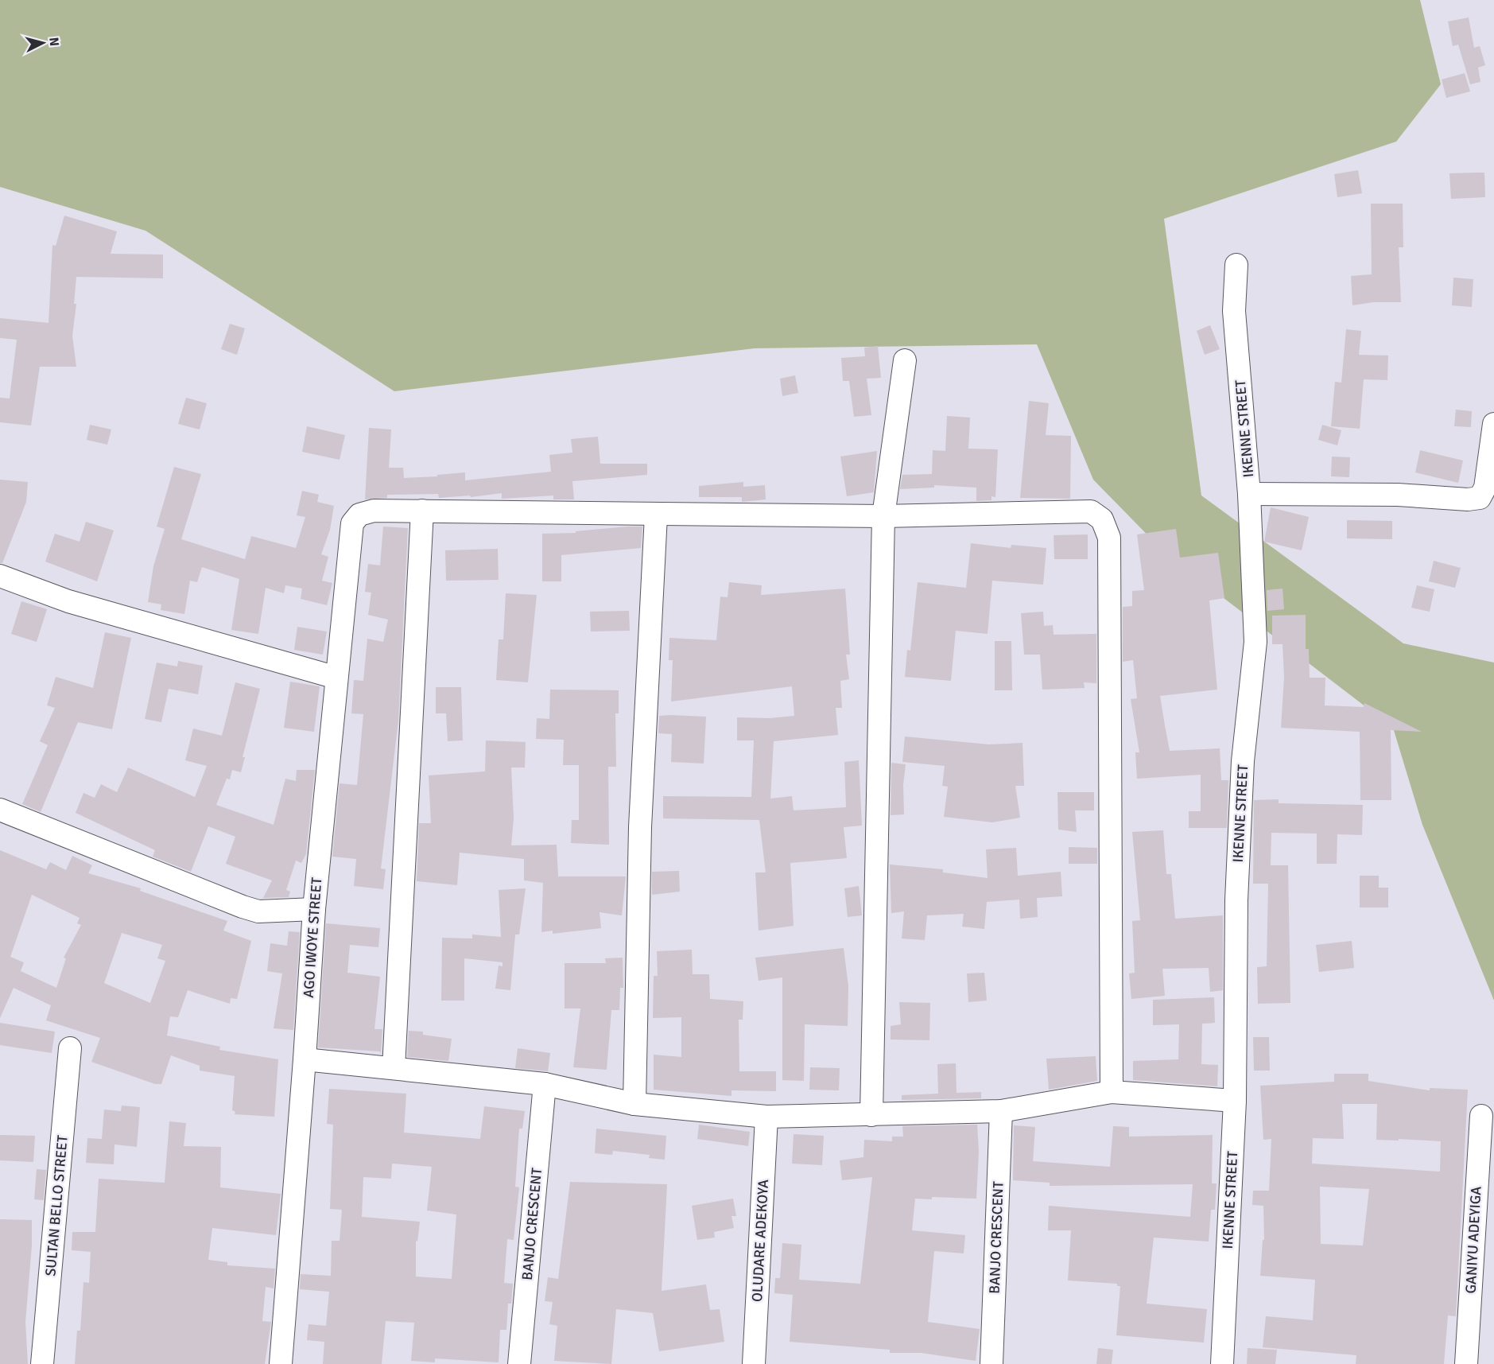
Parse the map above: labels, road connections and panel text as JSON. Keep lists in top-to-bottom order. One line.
{"streets":{"street":["IKENNE STREET","AGO IWOYE STREET","SULTAN BELLO STREET","BANJO CRESCENT","GANIYU ADEYIGA","OLUDARE ADEKOYA"]},"north":"right"}
